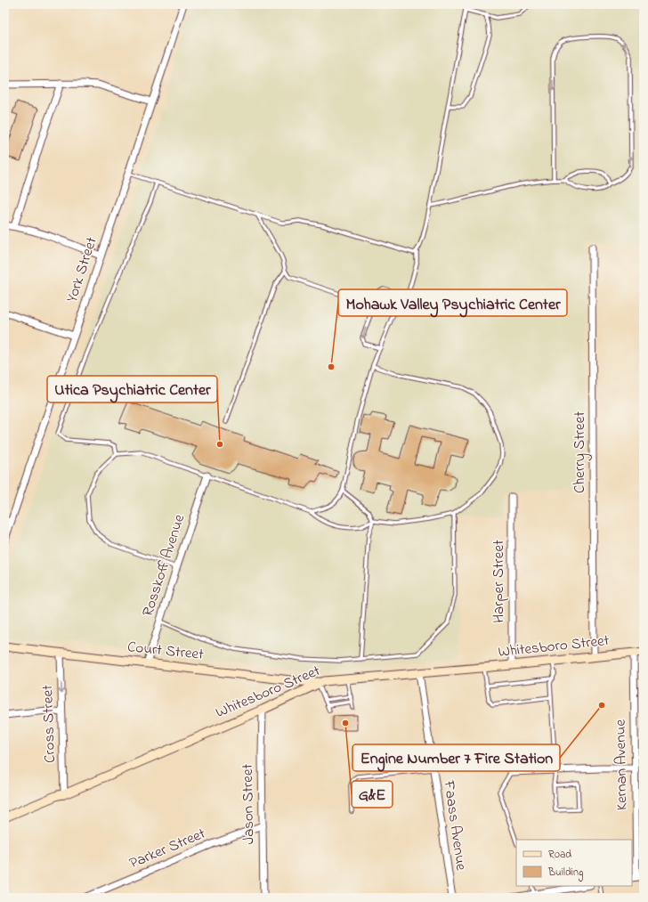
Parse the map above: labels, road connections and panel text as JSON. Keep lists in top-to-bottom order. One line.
{"streets":{"street":["York Street","Cherry Street","Rosskoff Avenue","Harper Street","Whitesboro Street","Court Street","Cross Street","Kernan Avenue","Jason Street","Faass Avenue","Parker Street"]},"crossings":[["Cherry Street","Whitesboro Street"],["Rosskoff Avenue","Court Street"],["Harper Street","Whitesboro Street"],["Whitesboro Street","Court Street"],["Whitesboro Street","Cross Street"],["Whitesboro Street","Kernan Avenue"],["Whitesboro Street","Jason Street"],["Whitesboro Street","Faass Avenue"],["Court Street","Cross Street"],["Jason Street","Parker Street"]],"one_way":["Cross Street"],"places":["Mohawk Valley Psychiatric Center","Utica Psychiatric Center","Engine Number 7 Fire Station","G&E"],"legend":["Road","Building"]}
